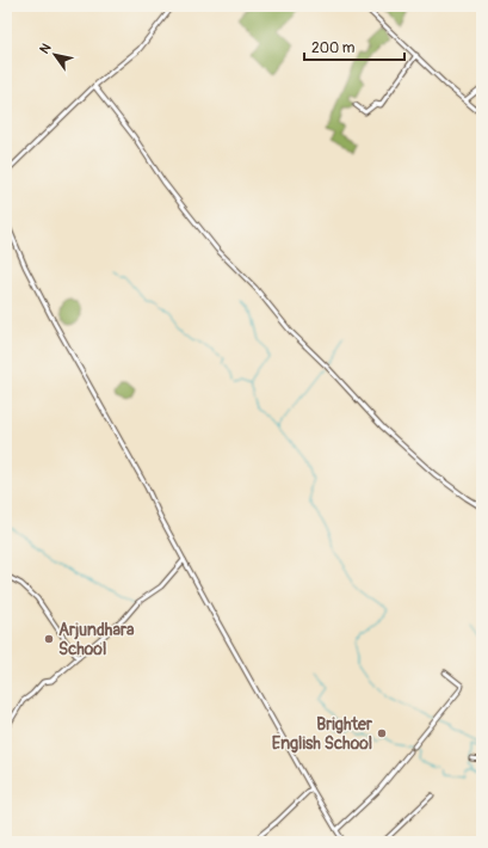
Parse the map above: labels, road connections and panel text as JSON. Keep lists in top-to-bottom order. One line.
{"places":["Arjundhara School","Brighter English School"],"scale_bar":"200 m","north":"top left"}
